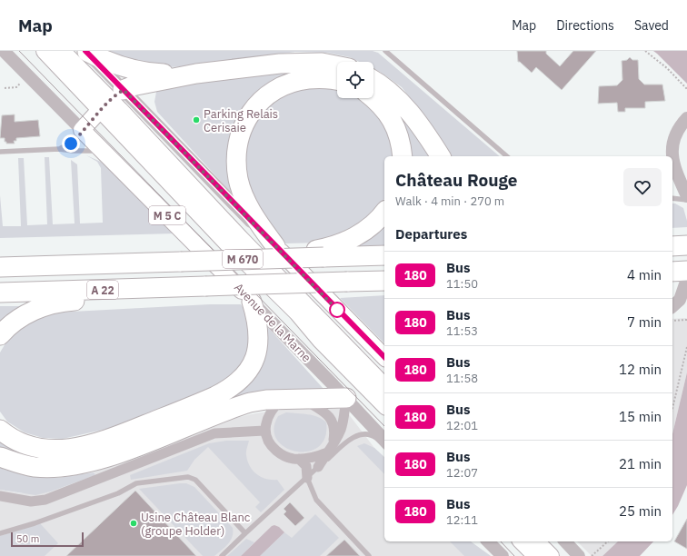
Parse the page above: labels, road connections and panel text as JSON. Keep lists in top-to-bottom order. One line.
{"streets":{"highway":["A 22"],"main road":["M 5 C","M 670","Avenue de la Marne"]},"places":["Parking Relais Cerisaie","Usine Château Blanc (groupe Holder)"],"lines":["bus line 180"],"scale_bar":"50 m","page":{"header":"Map","nav":["Map","Directions","Saved"],"heading":[["Château Rouge","Walk · 4 min · 270 m"],"Departures"],"list":[{"mark":"180","name":"Bus","note":"11:50","value":"4 min"},{"mark":"180","name":"Bus","note":"11:53","value":"7 min"},{"mark":"180","name":"Bus","note":"11:58","value":"12 min"},{"mark":"180","name":"Bus","note":"12:01","value":"15 min"},{"mark":"180","name":"Bus","note":"12:07","value":"21 min"},{"mark":"180","name":"Bus","note":"12:11","value":"25 min"}],"scale":"50 m"}}
